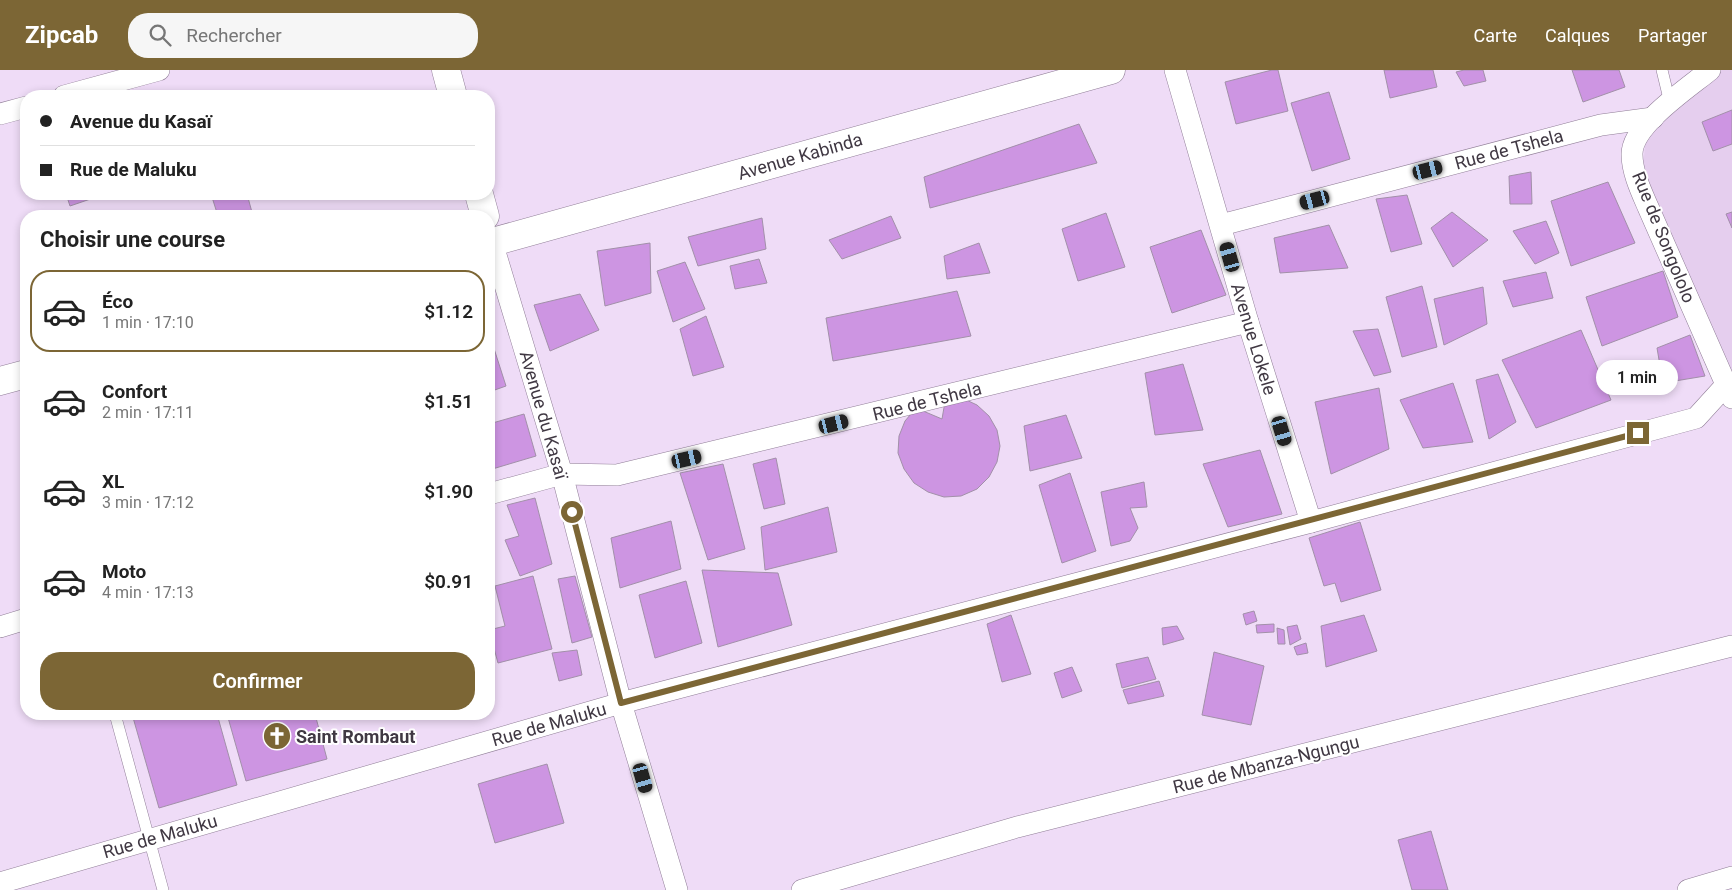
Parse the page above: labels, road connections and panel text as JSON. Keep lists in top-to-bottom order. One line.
{"streets":{"street":["Rue de Tshela","Avenue Kabinda","Rue de Songololo","Avenue Lokele","Avenue du Kasaï","Rue de Maluku","Rue de Mbanza-Ngungu"]},"crossings":[["Rue de Tshela","Rue de Songololo"],["Rue de Tshela","Avenue Lokele"],["Rue de Tshela","Avenue du Kasaï"],["Rue de Songololo","Rue de Maluku"],["Avenue Lokele","Rue de Maluku"],["Avenue du Kasaï","Rue de Maluku"]],"places":{"church":["Saint Rombaut"]},"page":{"header":"Zipcab","search":"Rechercher","nav":["Carte","Calques","Partager"],"banner":["Avenue du Kasaï","Rue de Maluku"],"heading":"Choisir une course","list":[{"name":"Éco","note":"1 min · 17:10","value":"$1.12"},{"name":"Confort","note":"2 min · 17:11","value":"$1.51"},{"name":"XL","note":"3 min · 17:12","value":"$1.90"},{"name":"Moto","note":"4 min · 17:13","value":"$0.91"}],"bubble":"1 min","buttons":"Confirmer"}}
